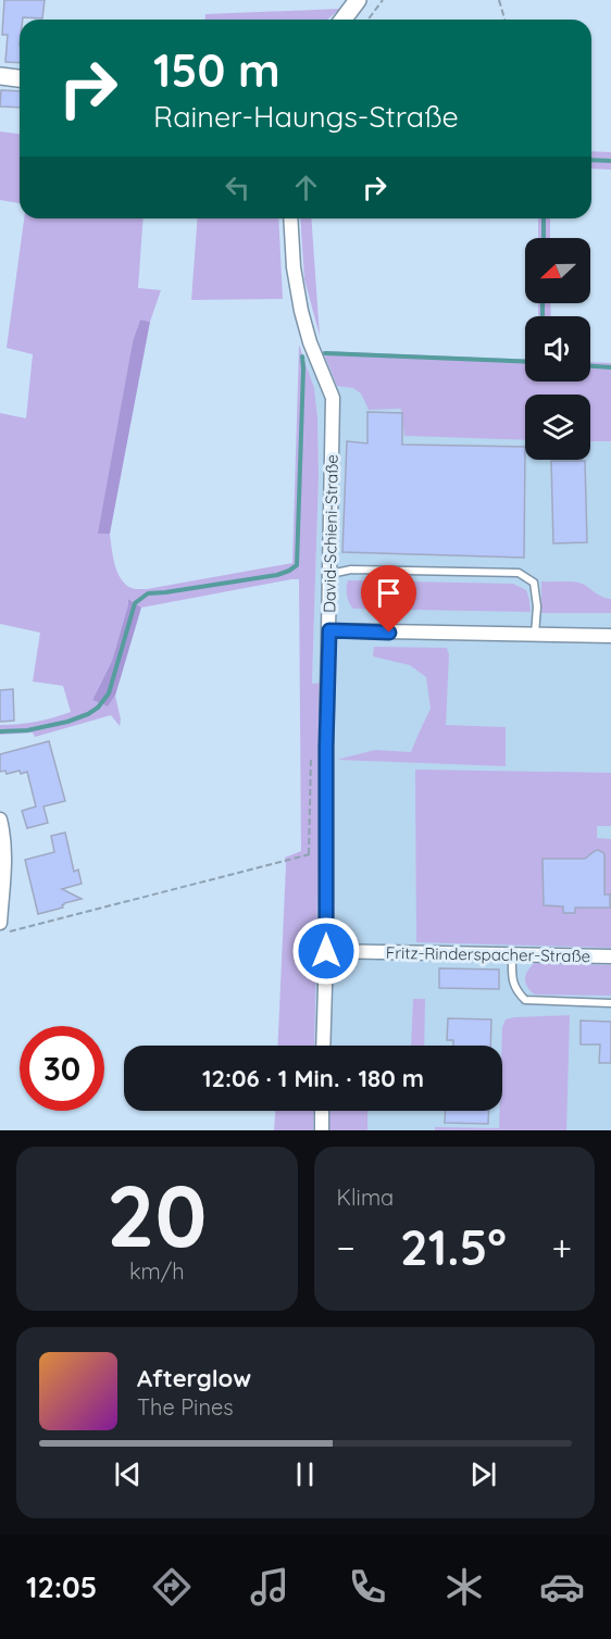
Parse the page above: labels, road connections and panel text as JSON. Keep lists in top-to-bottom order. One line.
{"streets":{"street":["David-Schieni-Straße","Fritz-Rinderspacher-Straße"]},"crossings":[["David-Schieni-Straße","Fritz-Rinderspacher-Straße"]],"north":"left","page":{"turn":["150 m","Rainer-Haungs-Straße"],"limit":"30","trip":"12:06 · 1 Min. · 180 m","tile":[["20","km/h"],"Klima"],"heat":["−","21.5°","+"],"song":["Afterglow","The Pines"],"tabs":"12:05"}}
